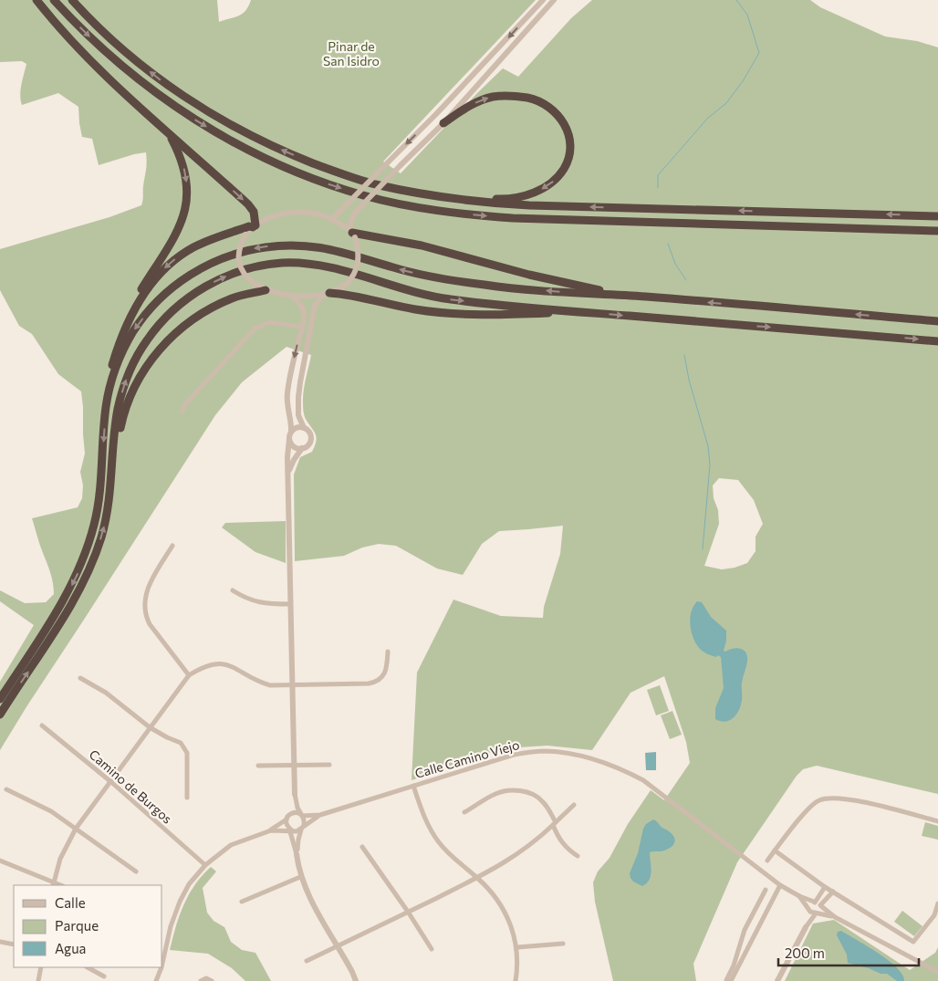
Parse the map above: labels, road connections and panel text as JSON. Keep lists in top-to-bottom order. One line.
{"streets":{"street":["Calle Camino Viejo","Camino de Burgos"]},"parks":["Pinar de San Isidro"],"legend":["Calle","Parque","Agua"],"scale_bar":"200 m"}
